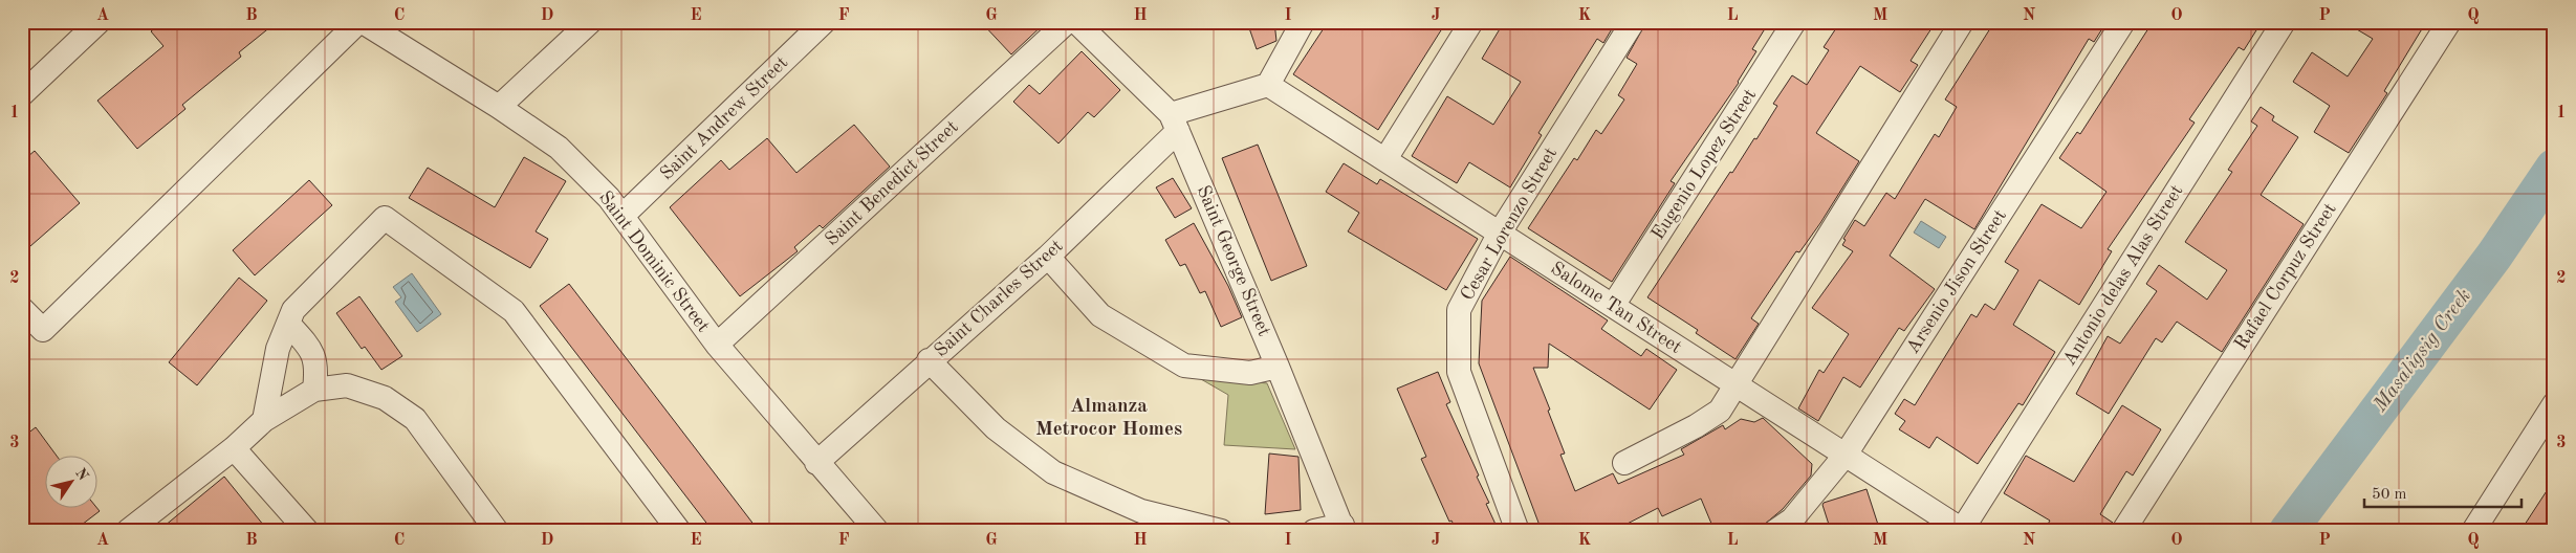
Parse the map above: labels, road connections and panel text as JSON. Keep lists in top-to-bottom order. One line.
{"streets":{"street":["Saint Andrew Street","Eugenio Lopez Street","Saint Benedict Street","Cesar Lorenzo Street","Saint George Street","Saint Dominic Street","Antonio delas Alas Street","Rafael Corpuz Street","Arsenio Jison Street","Saint Charles Street","Salome Tan Street"]},"crossings":[["Saint Andrew Street","Saint Dominic Street"],["Eugenio Lopez Street","Salome Tan Street"],["Saint Benedict Street","Saint Dominic Street"],["Cesar Lorenzo Street","Salome Tan Street"],["Saint George Street","Saint Charles Street"],["Saint Dominic Street","Saint Charles Street"],["Antonio delas Alas Street","Salome Tan Street"],["Arsenio Jison Street","Salome Tan Street"]],"districts":["Almanza Metrocor Homes"],"water":["Masaligsig Creek"],"scale_bar":"50 m","north":"top right","grid":{"columns":["A","B","C","D","E","F","G","H","I","J","K","L","M","N","O","P","Q"],"rows":["1","2","3"]}}
